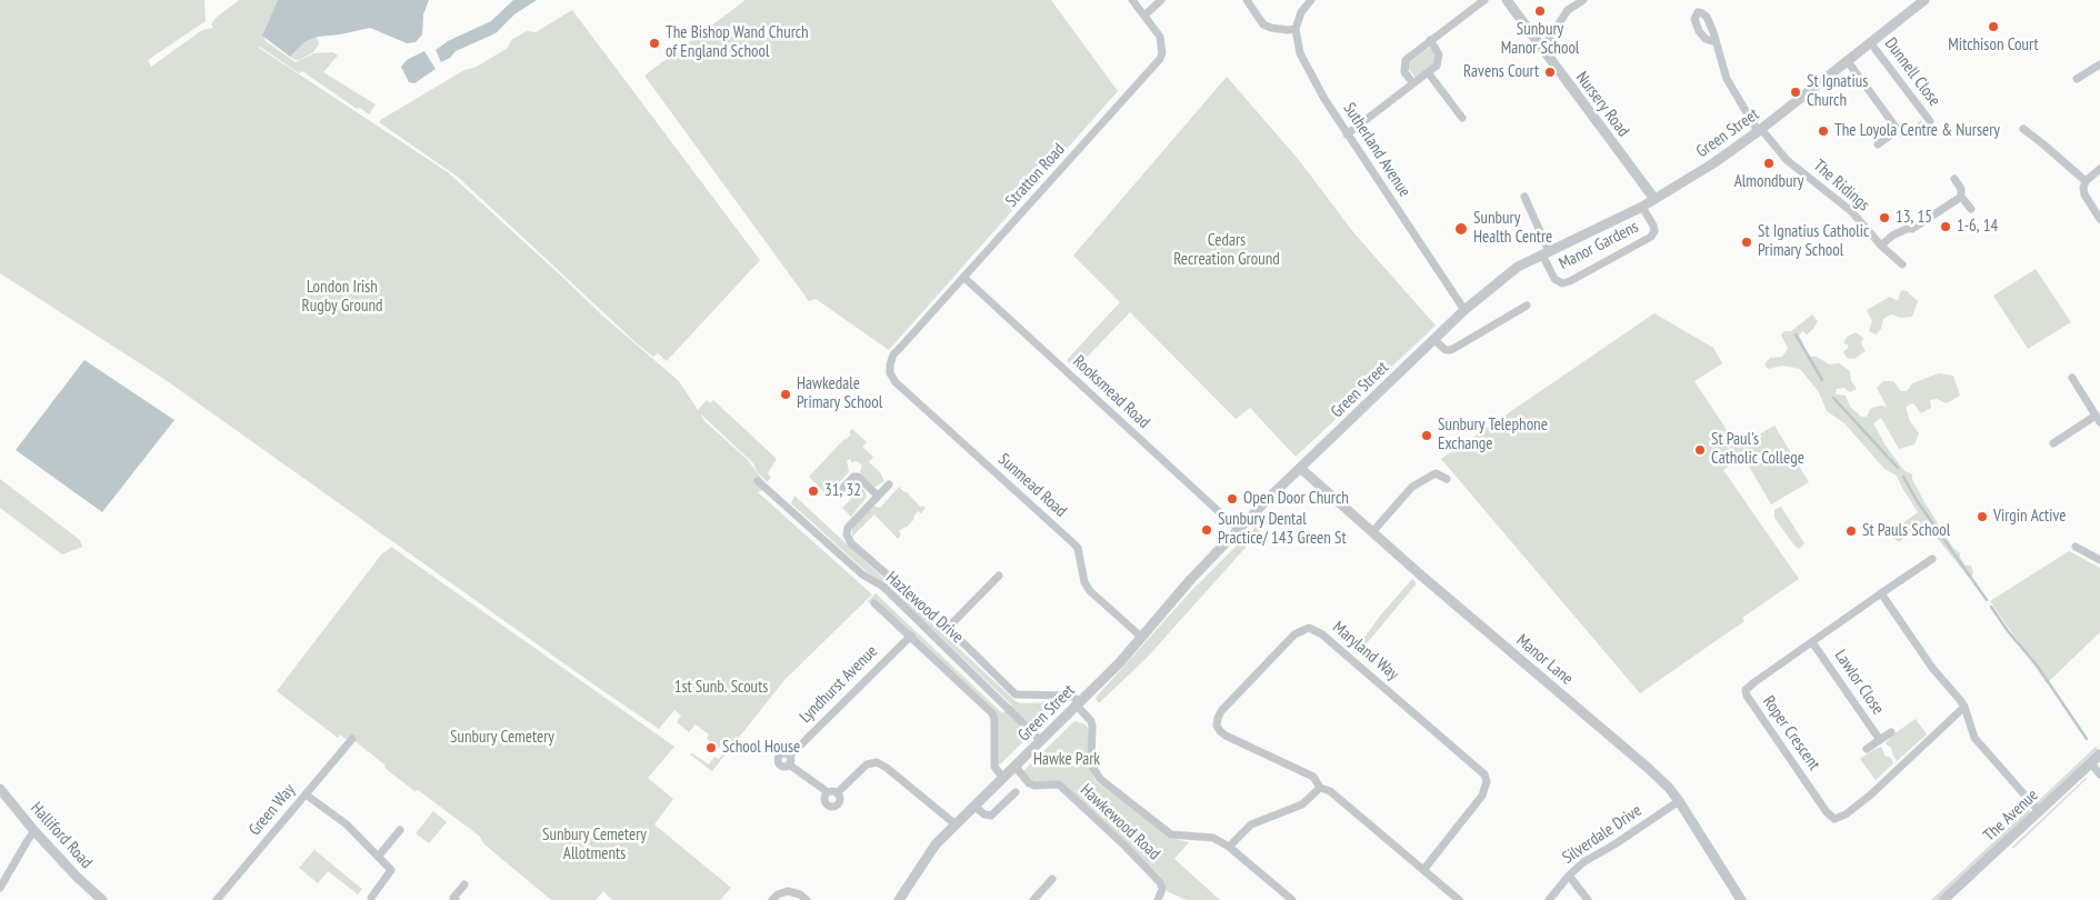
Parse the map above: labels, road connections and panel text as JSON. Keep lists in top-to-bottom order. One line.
{"streets":{"street":["Dunnell Close","Nursery Road","Green Street","Sutherland Avenue","Stratton Road","The Ridings","Manor Gardens","Rooksmead Road","Sunmead Road","Hazlewood Drive","Maryland Way","Manor Lane","Lawlor Close","Lyndhurst Avenue","Roper Crescent","Green Way","The Avenue","Hawkewood Road","Silverdale Drive","Halliford Road"]},"crossings":[["Dunnell Close","Green Street"],["Nursery Road","Green Street"],["Green Street","Sutherland Avenue"],["Green Street","The Ridings"],["Green Street","Manor Gardens"],["Green Street","Rooksmead Road"],["Green Street","Sunmead Road"],["Green Street","Hazlewood Drive"],["Green Street","Manor Lane"],["Green Street","Lyndhurst Avenue"],["Green Street","Hawkewood Road"],["Stratton Road","Rooksmead Road"],["Stratton Road","Sunmead Road"],["Manor Lane","Silverdale Drive"],["Lawlor Close","Roper Crescent"]],"parks":["Cedars Recreation Ground","London Irish Rugby Ground","1st Sunb. Scouts","Sunbury Cemetery","Hawke Park","Sunbury Cemetery Allotments"],"places":["Sunbury Manor School","Mitchison Court","The Bishop Wand Church of England School","Ravens Court","St Ignatius Church","The Loyola Centre & Nursery","Almondbury","13, 15","1-6, 14","Sunbury Health Centre","St Ignatius Catholic Primary School","Hawkedale Primary School","Sunbury Telephone Exchange","St Paul's Catholic College","31, 32","Open Door Church","Virgin Active","Sunbury Dental Practice/ 143 Green St","St Pauls School","School House"]}
